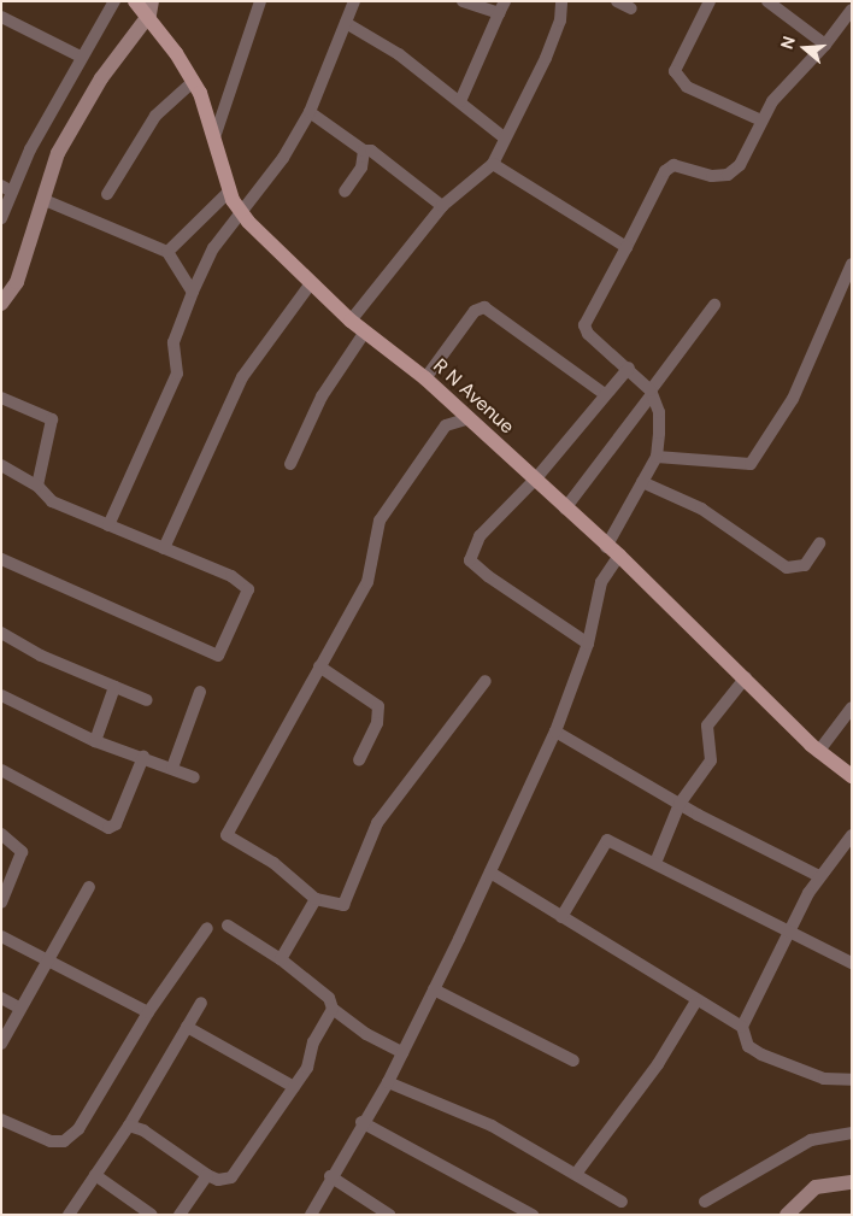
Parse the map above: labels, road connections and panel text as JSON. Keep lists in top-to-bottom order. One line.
{"streets":{"main road":["R N Avenue"]},"north":"left"}
